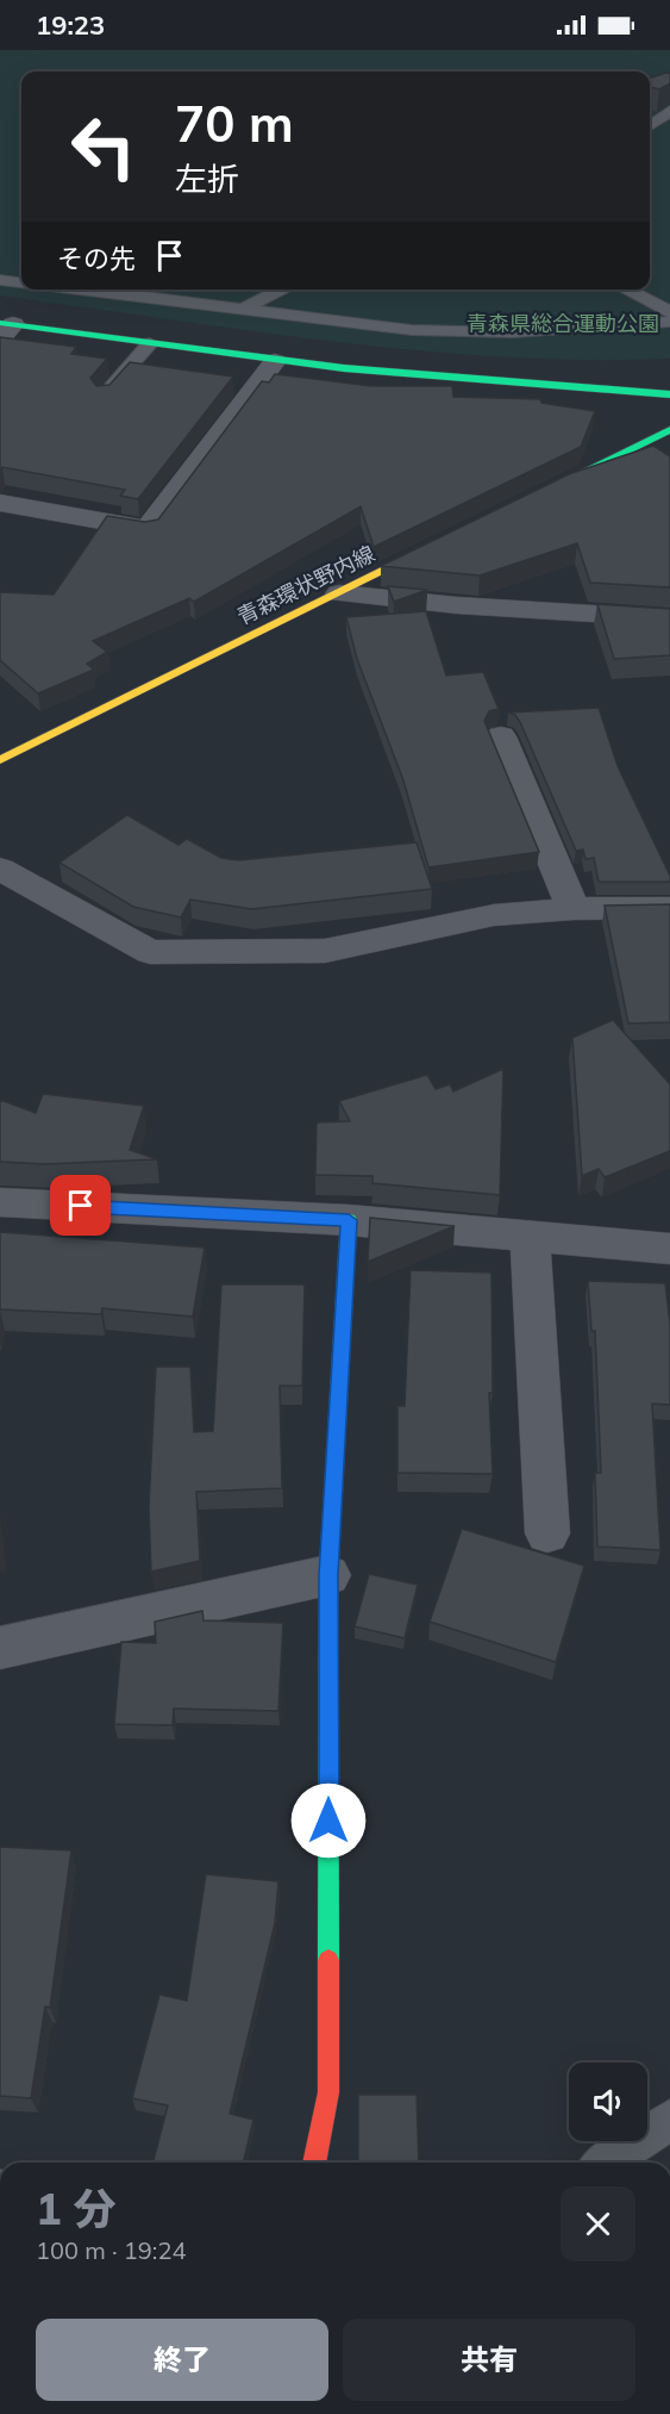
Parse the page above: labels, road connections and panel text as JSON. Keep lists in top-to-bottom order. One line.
{"streets":{"street":["青森環状野内線"]},"parks":["青森県総合運動公園"],"page":{"status":"19:23","turn":["70 m","左折"],"then":"その先","heading":["1 分","100 m · 19:24"],"buttons":["終了","共有"]}}
